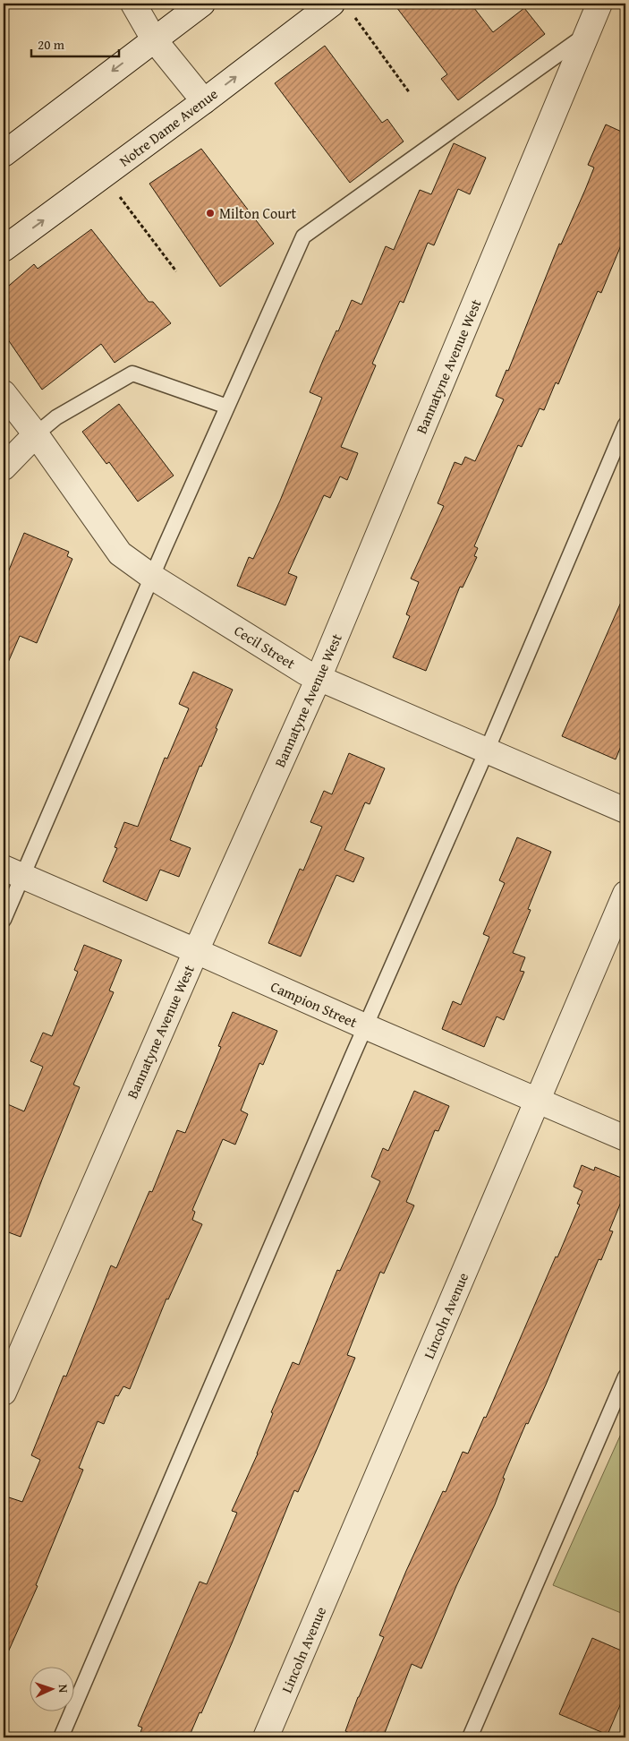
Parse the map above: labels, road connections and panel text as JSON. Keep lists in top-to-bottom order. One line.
{"streets":{"street":["Notre Dame Avenue","Bannatyne Avenue West","Cecil Street","Campion Street","Lincoln Avenue"]},"crossings":[["Bannatyne Avenue West","Cecil Street"],["Bannatyne Avenue West","Campion Street"],["Campion Street","Lincoln Avenue"]],"places":["Milton Court"],"scale_bar":"20 m","north":"right"}
